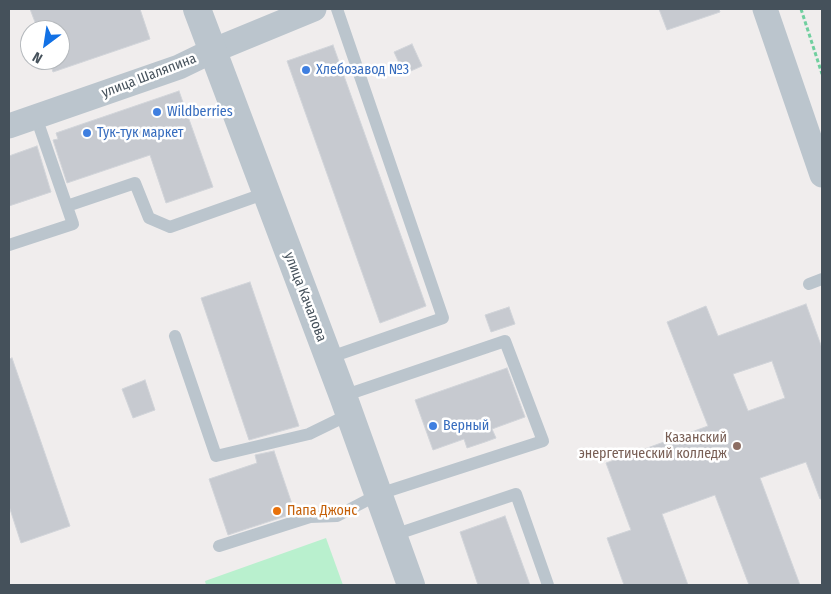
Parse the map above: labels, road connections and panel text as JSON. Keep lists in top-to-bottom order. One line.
{"streets":{"street":["улица Шаляпина","улица Качалова"]},"crossings":[["улица Шаляпина","улица Качалова"]],"places":["Хлебозавод №3","Wildberries","Тук-тук маркет","Верный","Казанский энергетический колледж","Папа Джонс"],"north":"bottom left"}
